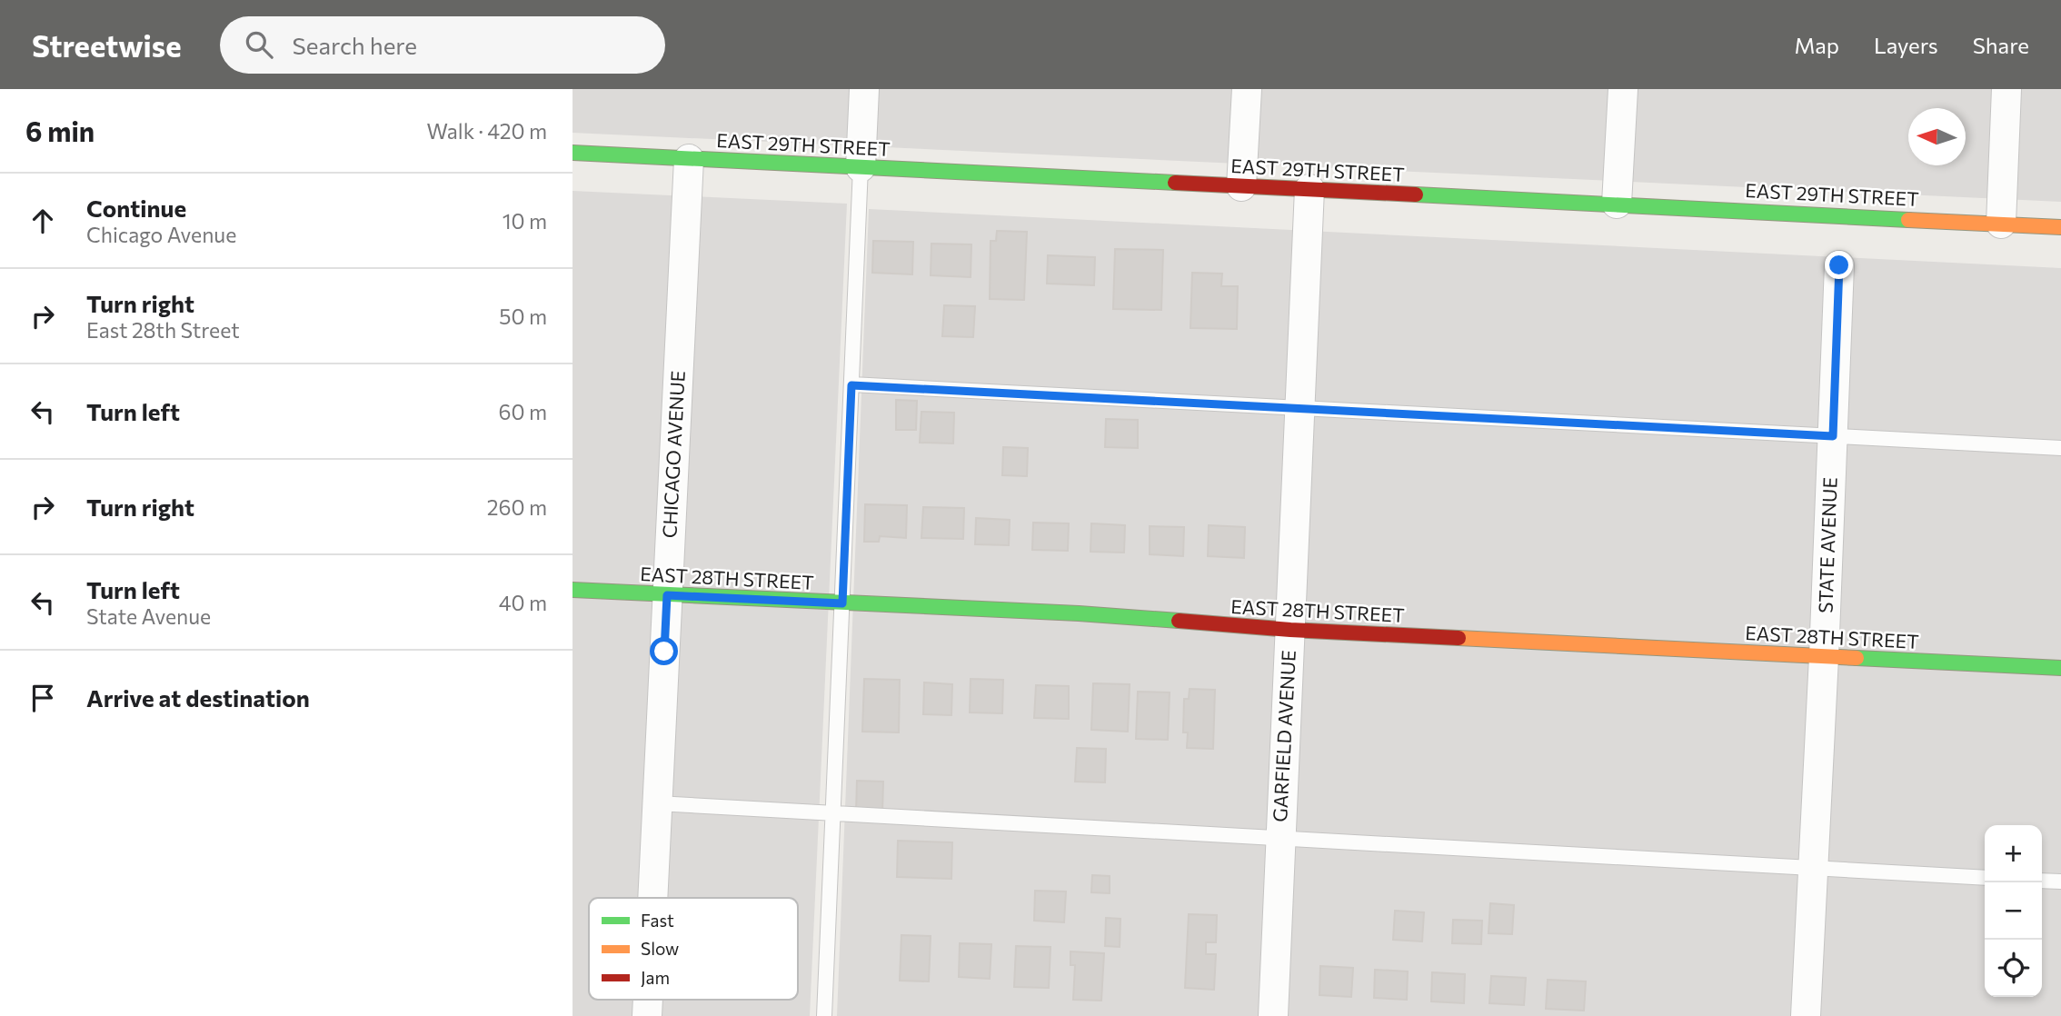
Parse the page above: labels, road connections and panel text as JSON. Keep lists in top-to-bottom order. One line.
{"streets":{"street":["EAST 29TH STREET","CHICAGO AVENUE","STATE AVENUE","EAST 28TH STREET","GARFIELD AVENUE"]},"crossings":[["EAST 29TH STREET","CHICAGO AVENUE"],["EAST 29TH STREET","GARFIELD AVENUE"],["CHICAGO AVENUE","EAST 28TH STREET"],["STATE AVENUE","EAST 28TH STREET"],["EAST 28TH STREET","GARFIELD AVENUE"]],"legend":["Fast","Slow","Jam"],"north":"left","page":{"header":"Streetwise","search":"Search here","nav":["Map","Layers","Share"],"heading":["6 min","Walk · 420 m"],"list":[["Continue","Chicago Avenue","10 m"],["Turn right","East 28th Street","50 m"],["Turn left","60 m"],["Turn right","260 m"],["Turn left","State Avenue","40 m"],"Arrive at destination"],"map_buttons":["+","−"]}}
